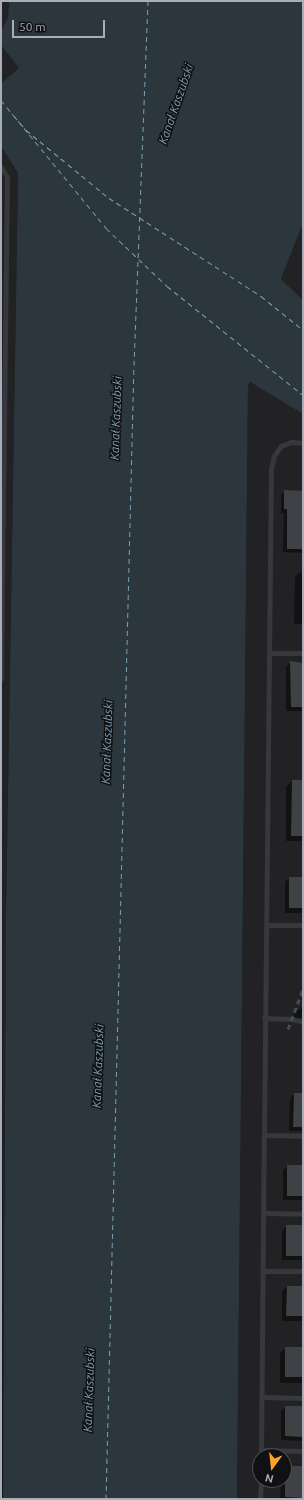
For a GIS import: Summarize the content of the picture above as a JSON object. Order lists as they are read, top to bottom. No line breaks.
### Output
{"water":["Kanał Kaszubski"],"scale_bar":"50 m","north":"bottom"}
